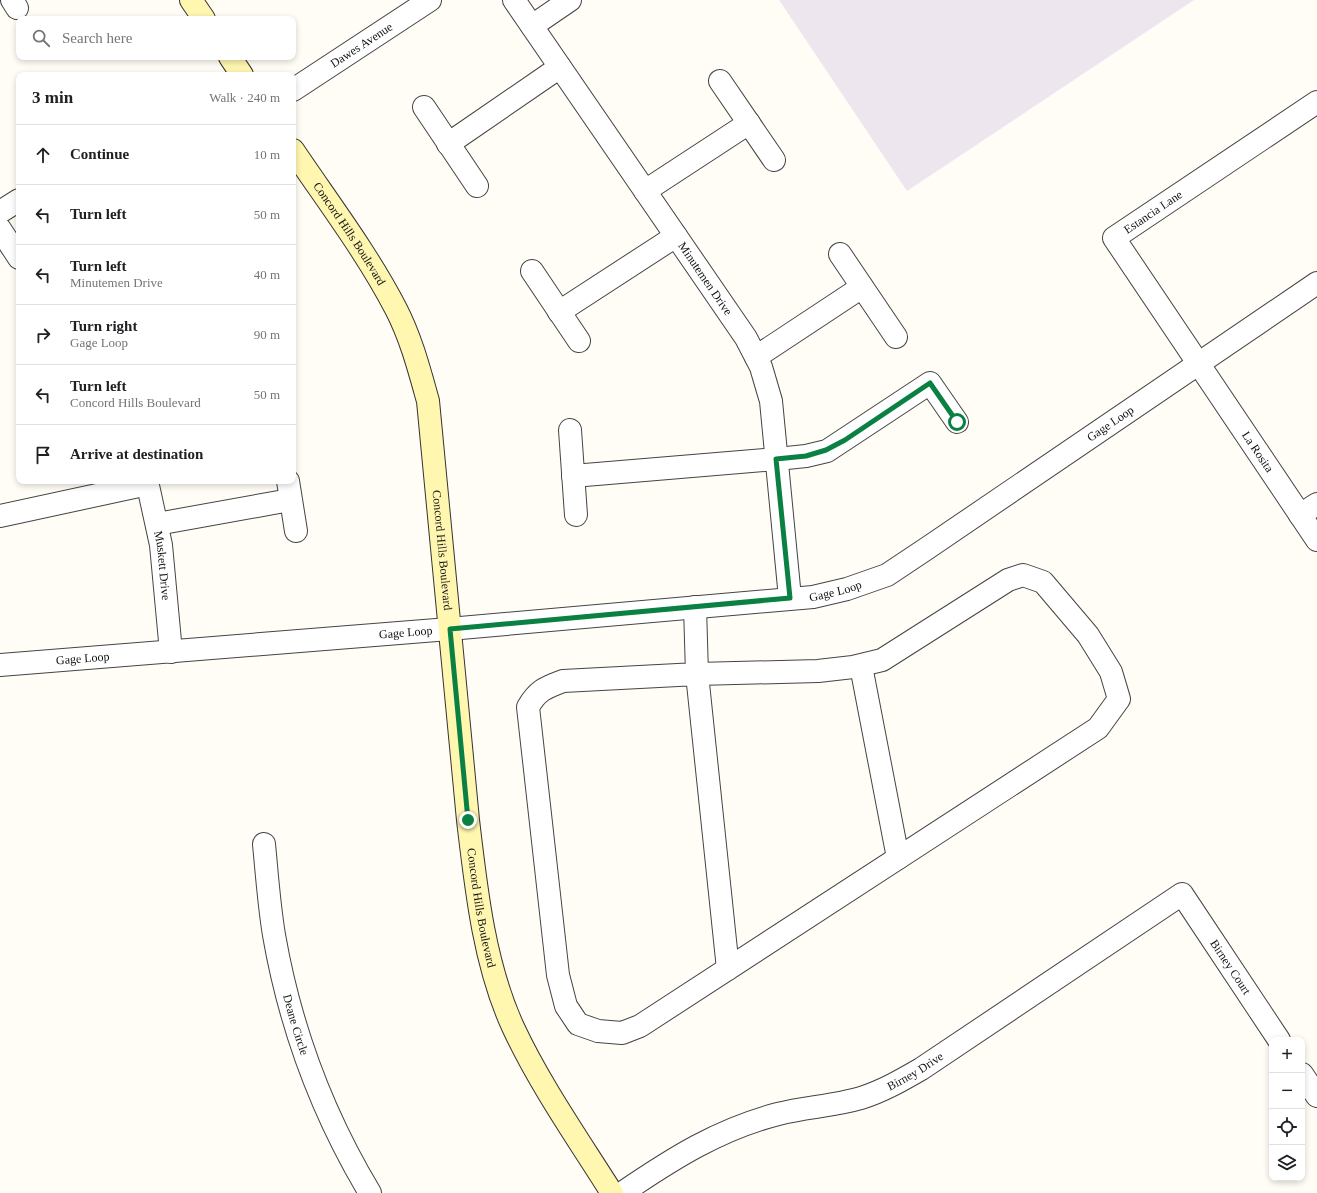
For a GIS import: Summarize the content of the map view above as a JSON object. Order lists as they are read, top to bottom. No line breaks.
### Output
{"streets":{"street":["Dawes Avenue","Estancia Lane","Concord Hills Boulevard","Minutemen Drive","Gage Loop","La Rosita","Muskett Drive","Birney Court","Deane Circle","Birney Drive"]},"crossings":[["Estancia Lane","Gage Loop"],["Estancia Lane","La Rosita"],["Concord Hills Boulevard","Gage Loop"],["Minutemen Drive","Gage Loop"],["Gage Loop","La Rosita"],["Gage Loop","Muskett Drive"],["Birney Court","Birney Drive"]],"page":{"search":"Search here","heading":["3 min","Walk · 240 m"],"list":[["Continue","10 m"],["Turn left","50 m"],["Turn left","Minutemen Drive","40 m"],["Turn right","Gage Loop","90 m"],["Turn left","Concord Hills Boulevard","50 m"],"Arrive at destination"],"map_buttons":["+","−"]}}
